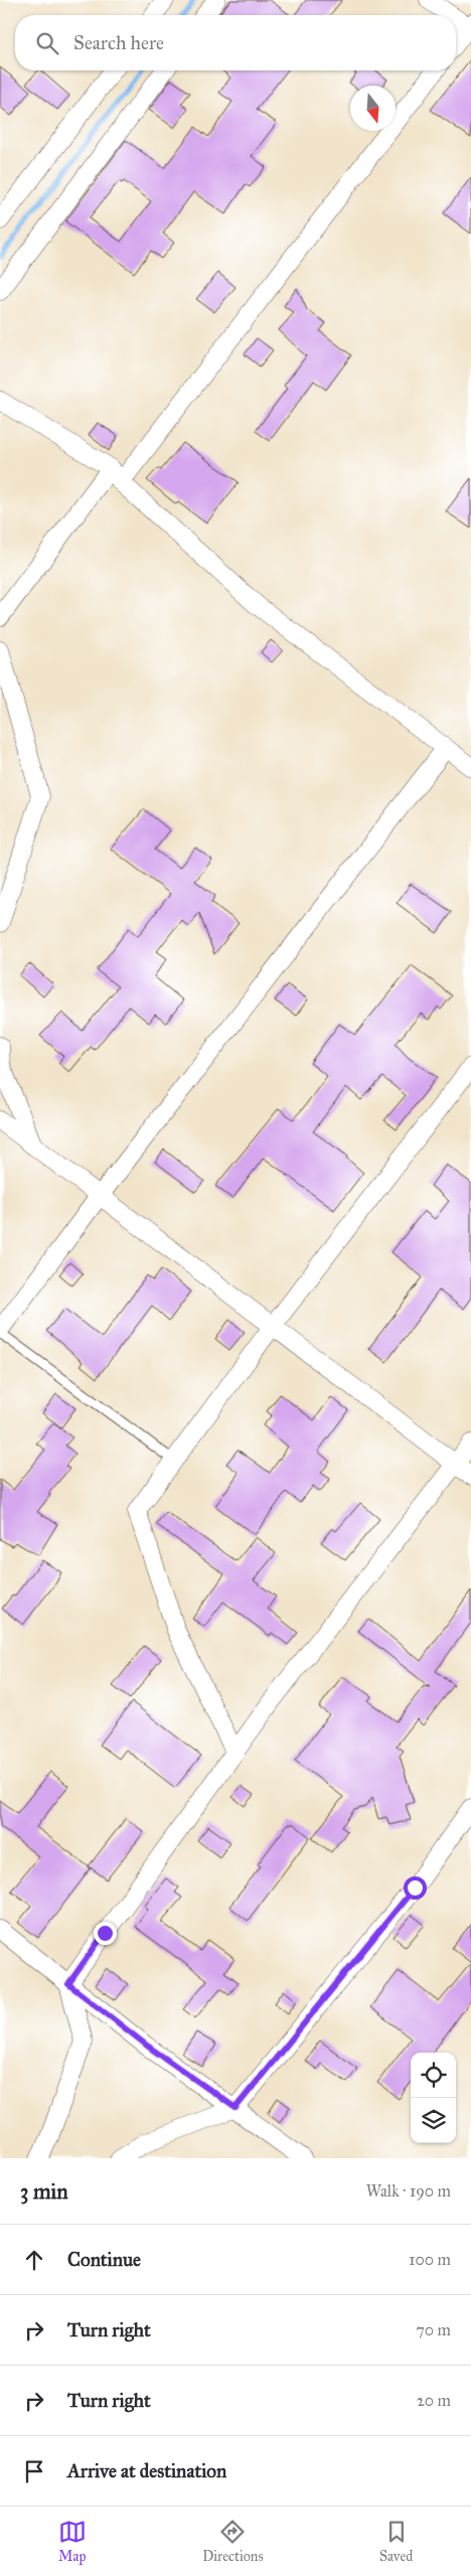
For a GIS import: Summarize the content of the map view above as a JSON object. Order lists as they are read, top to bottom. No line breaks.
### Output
{"north":"bottom","page":{"search":"Search here","heading":["3 min","Walk · 190 m"],"list":[["Continue","100 m"],["Turn right","70 m"],["Turn right","20 m"],"Arrive at destination"],"nav":["Map","Directions","Saved"]}}
